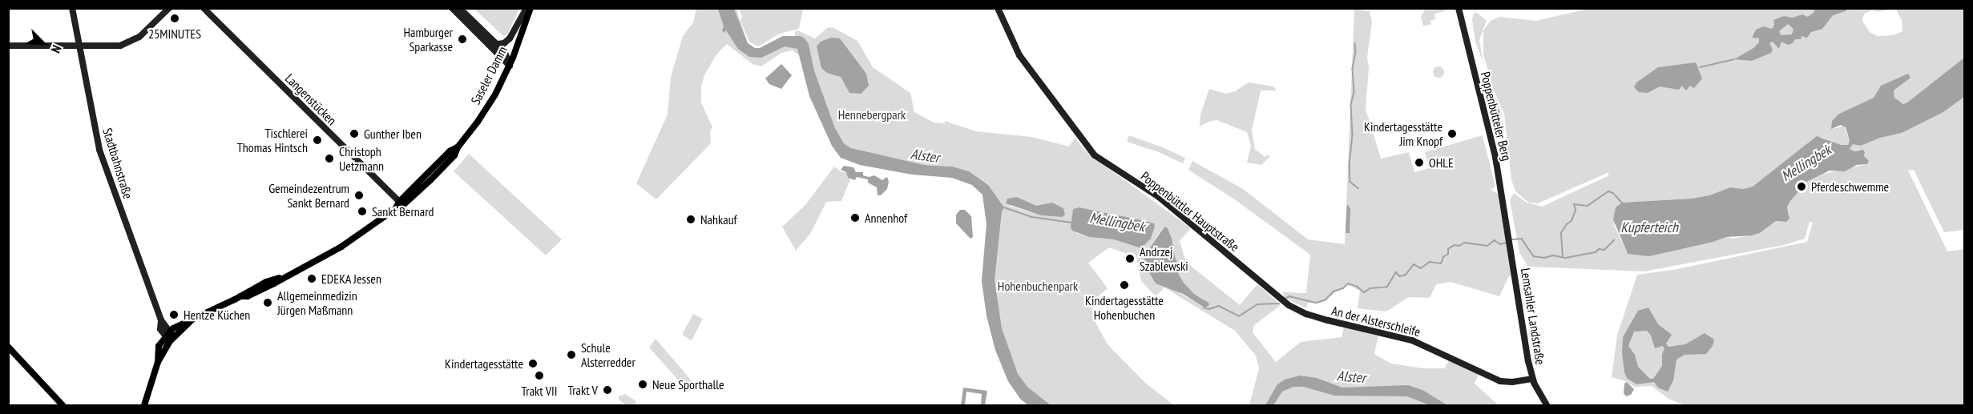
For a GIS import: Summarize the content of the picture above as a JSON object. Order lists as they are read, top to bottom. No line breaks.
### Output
{"streets":{"main road":["Saseler Damm","Stadtbahnstraße"],"street":["Langenstücken","Poppenbütteler Berg","Poppenbüttler Hauptstraße","Lemsahler Landstraße","An der Alsterschleife"]},"crossings":[["Saseler Damm","Langenstücken"],["Saseler Damm","Stadtbahnstraße"],["Poppenbütteler Berg","Lemsahler Landstraße"],["Poppenbüttler Hauptstraße","An der Alsterschleife"],["Lemsahler Landstraße","An der Alsterschleife"]],"water":["Alster","Mellingbek","Kupferteich"],"parks":["Hennebergpark","Hohenbuchenpark"],"places":["25MINUTES","Hamburger Sparkasse","Gunther Iben","Kindertagesstätte Jim Knopf","Tischlerei Thomas Hintsch","Christoph Uetzmann","OHLE","Pferdeschwemme","Gemeindezentrum Sankt Bernard","Sankt Bernard","Annenhof","Nahkauf","Andrzej Szablewski","EDEKA Jessen","Kindertagesstätte Hohenbuchen","Allgemeinmedizin Jürgen Maßmann","Hentze Küchen","Schule Alsterredder","Kindertagesstätte","Trakt VII","Neue Sporthalle","Trakt V"],"north":"bottom right"}
